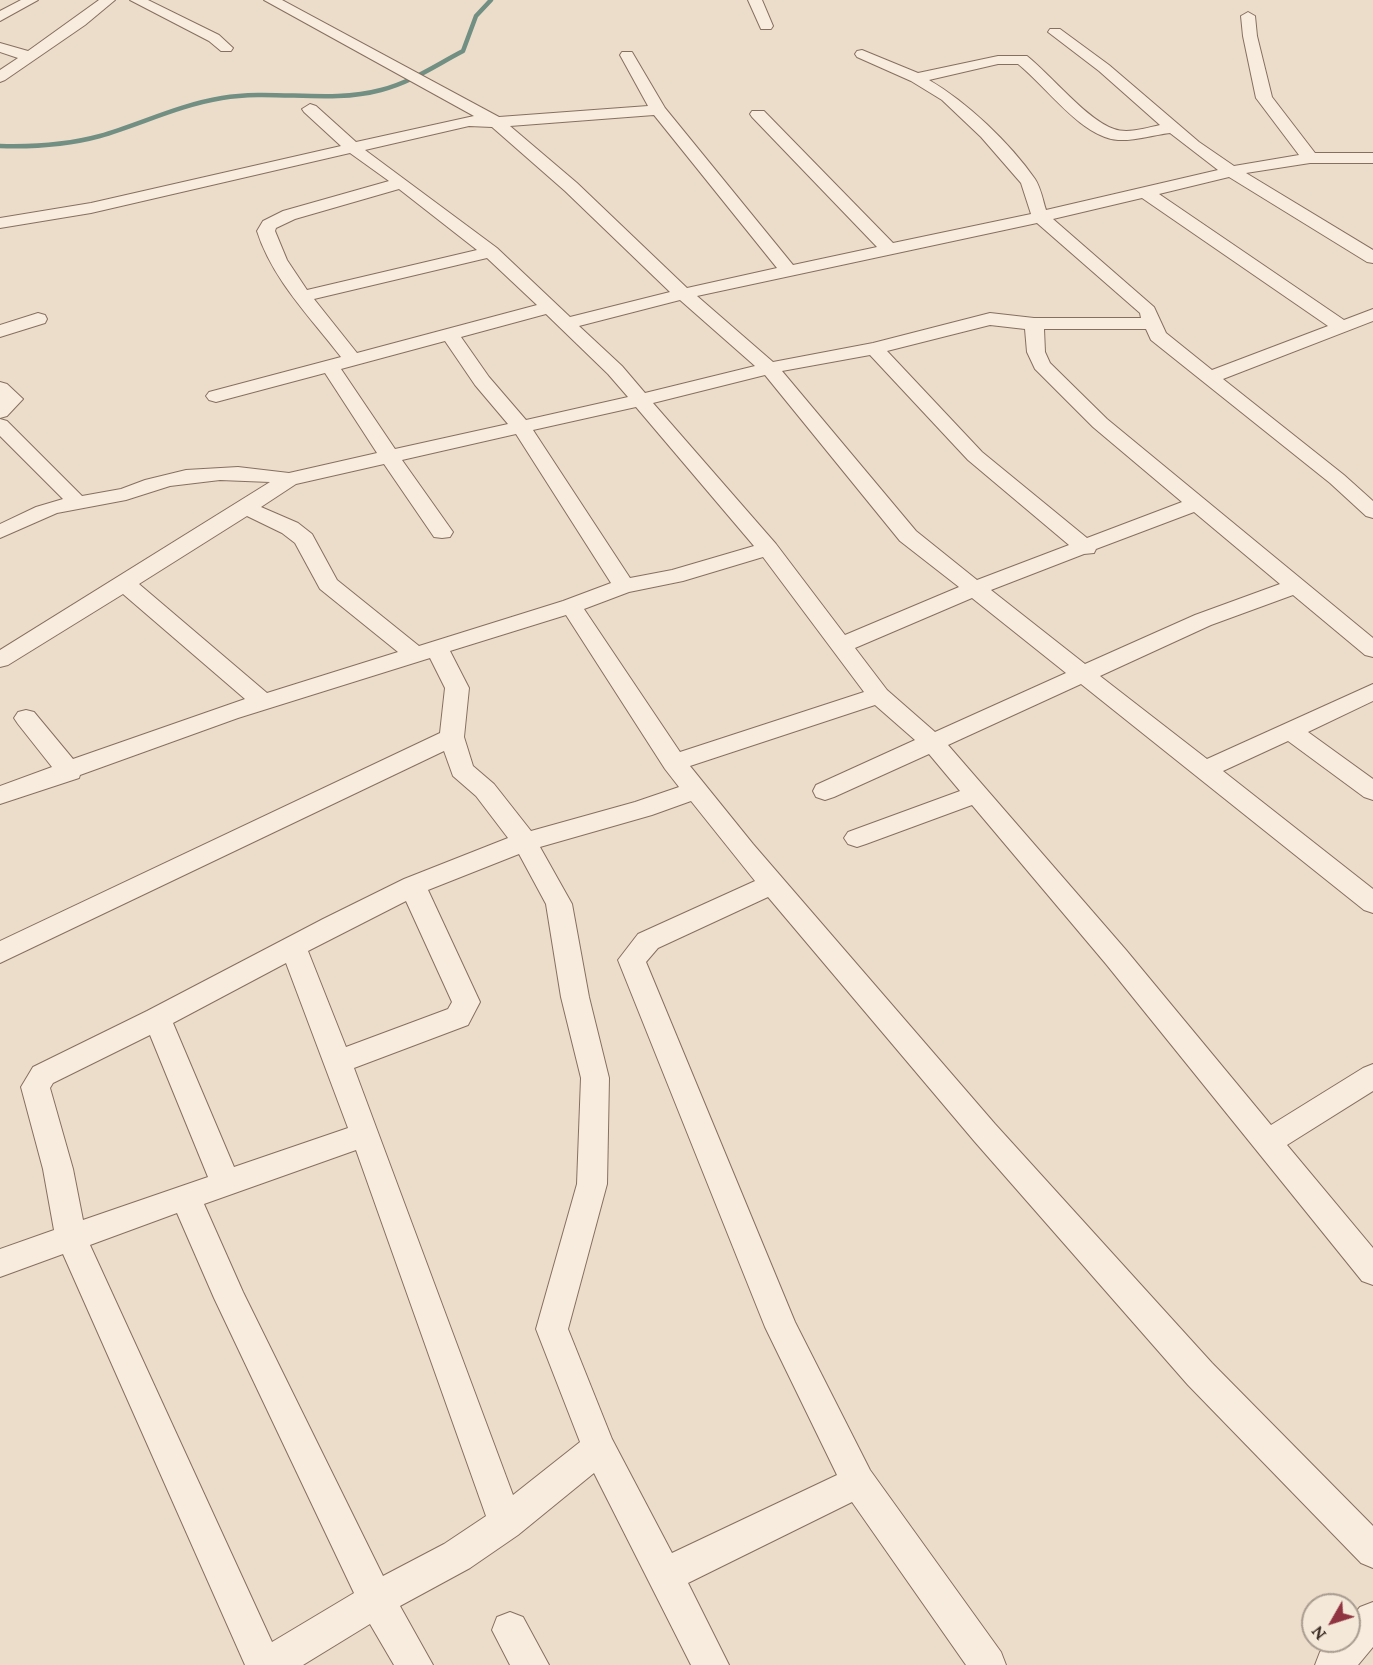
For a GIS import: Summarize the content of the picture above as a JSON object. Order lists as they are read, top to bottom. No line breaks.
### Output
{"north":"bottom left"}
